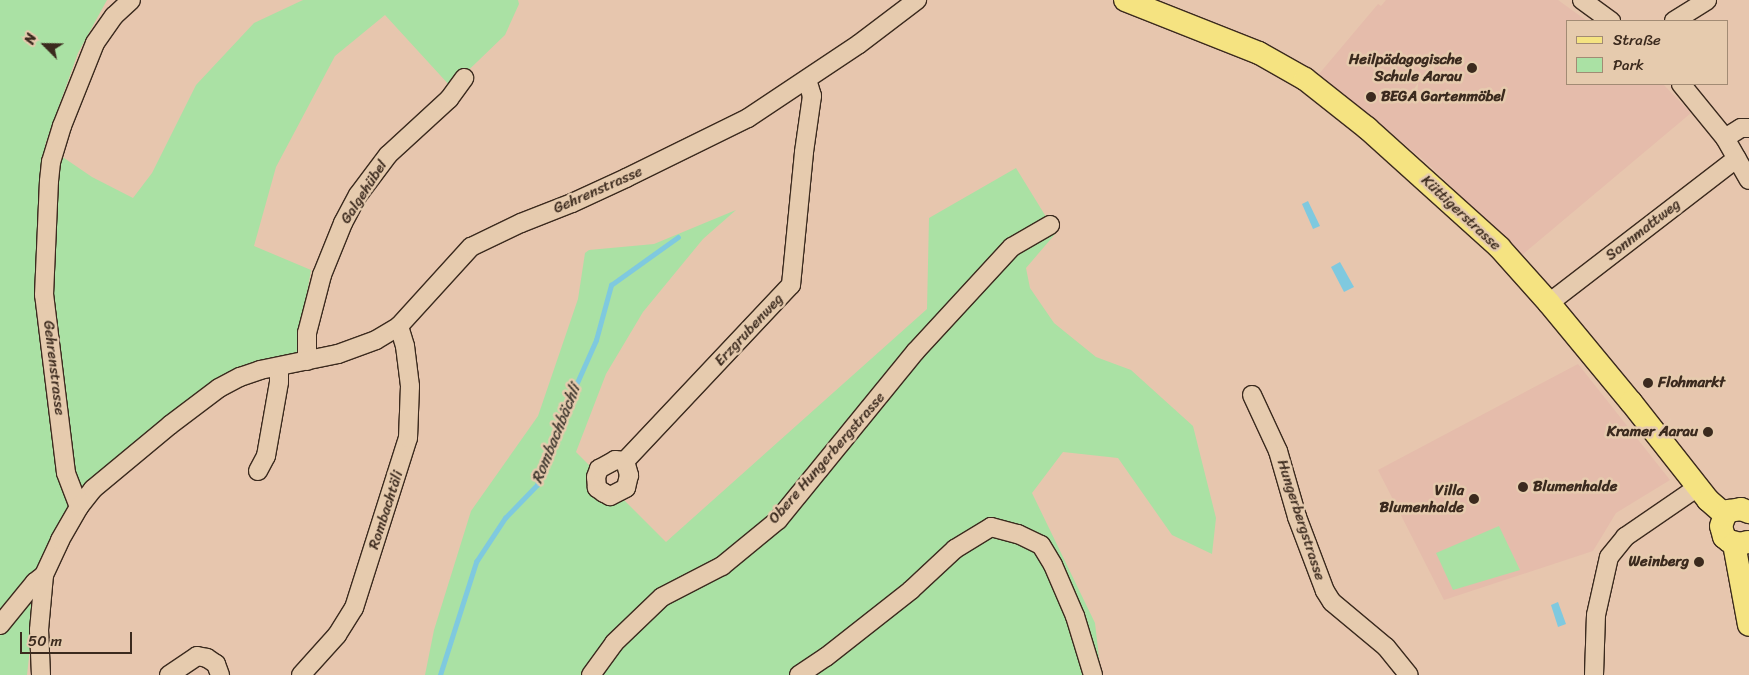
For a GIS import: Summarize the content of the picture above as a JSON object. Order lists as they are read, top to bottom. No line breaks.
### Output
{"streets":{"main road":["Küttigerstrasse"],"street":["Gehrenstrasse","Galgehübel","Sonnmattweg","Erzgrubenweg","Obere Hungerbergstrasse","Rombachtäli","Hungerbergstrasse"]},"crossings":[["Gehrenstrasse","Galgehübel"],["Gehrenstrasse","Erzgrubenweg"],["Gehrenstrasse","Rombachtäli"],["Küttigerstrasse","Sonnmattweg"]],"water":["Rombachbächli"],"places":["Heilpädagogische Schule Aarau","BEGA Gartenmöbel","Flohmarkt","Kramer Aarau","Blumenhalde","Villa Blumenhalde","Weinberg"],"legend":["Straße","Park"],"scale_bar":"50 m","north":"top left"}
